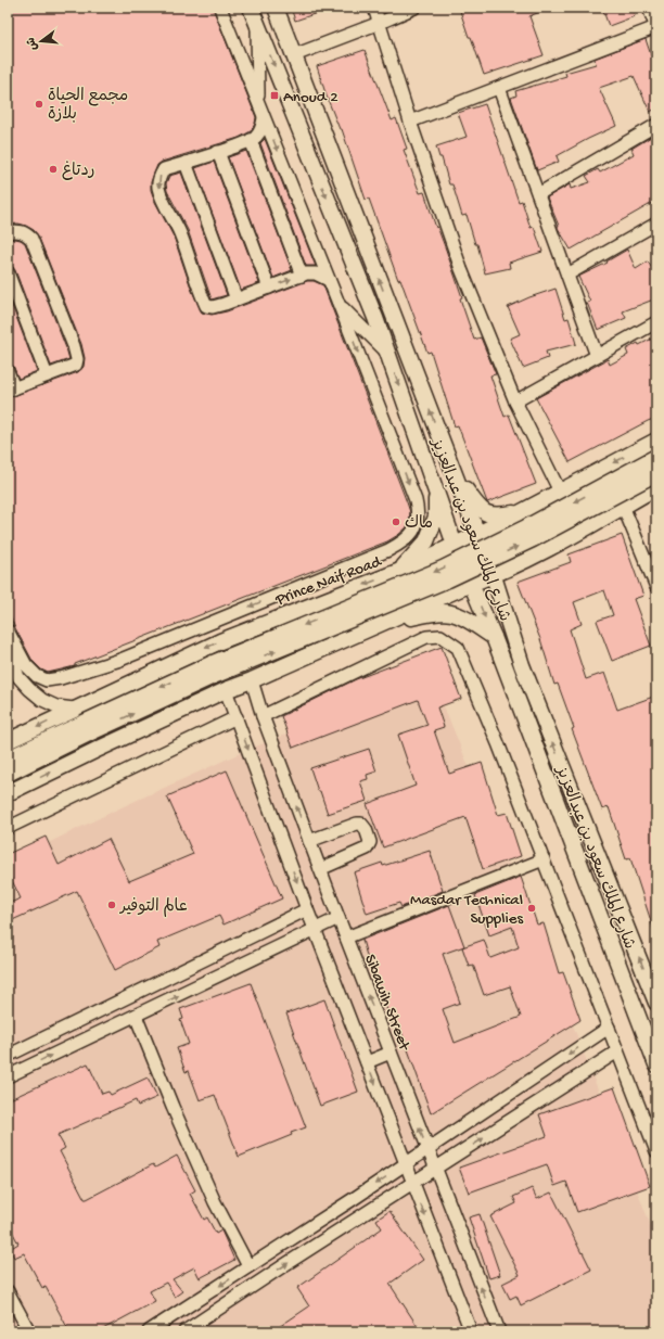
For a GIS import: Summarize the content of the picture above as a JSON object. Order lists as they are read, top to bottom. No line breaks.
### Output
{"streets":{"main road":["شارع الملك سعود بن عبدالعزيز","Prince Naif Road"],"street":["Sibawih Street"]},"crossings":[["شارع الملك سعود بن عبدالعزيز","Prince Naif Road"]],"places":{"transit":["Anoud 2"],"other":["مجمع الحياة بلازة","ردتاغ","ماك","عالم التوفير","Masdar Technical Supplies"]},"north":"left"}
